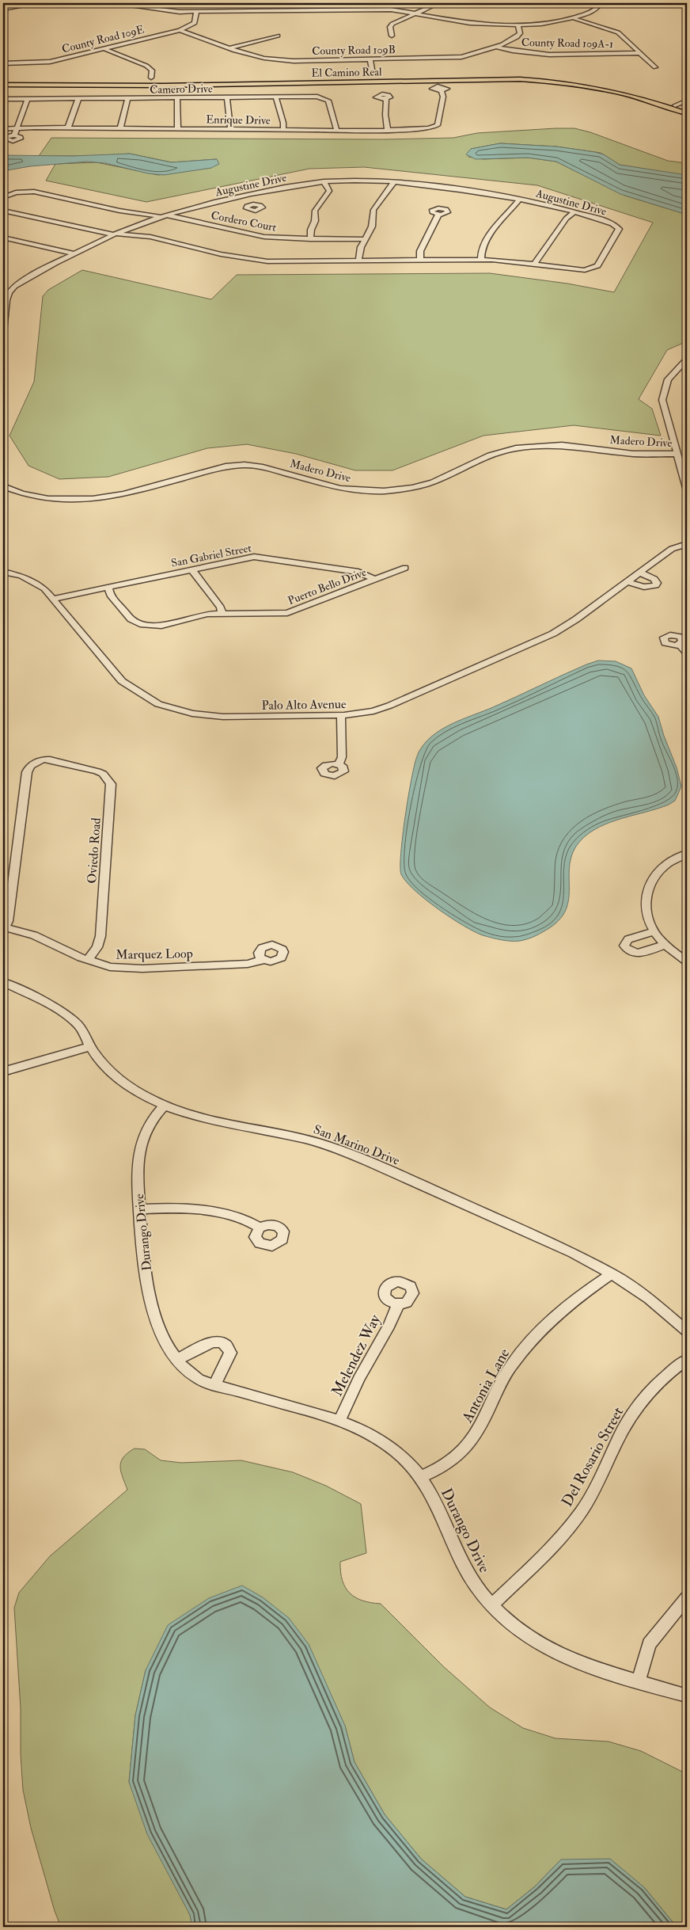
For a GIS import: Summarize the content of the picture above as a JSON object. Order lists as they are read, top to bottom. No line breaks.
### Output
{"streets":{"main road":["El Camino Real"],"street":["County Road 109E","County Road 109A-1","County Road 109B","Camero Drive","Enrique Drive","Augustine Drive","Cordero Court","Madero Drive","San Gabriel Street","Puerto Bello Drive","Palo Alto Avenue","Oviedo Road","Marquez Loop","San Marino Drive","Durango Drive","Melendez Way","Antonia Lane","Del Rosario Street"]},"crossings":[["County Road 109E","County Road 109B"],["County Road 109A-1","County Road 109B"],["Camero Drive","Enrique Drive"],["Augustine Drive","Cordero Court"],["San Gabriel Street","Puerto Bello Drive"],["San Gabriel Street","Palo Alto Avenue"],["Oviedo Road","Marquez Loop"],["San Marino Drive","Durango Drive"],["San Marino Drive","Antonia Lane"],["Durango Drive","Melendez Way"],["Durango Drive","Antonia Lane"],["Durango Drive","Del Rosario Street"]]}
